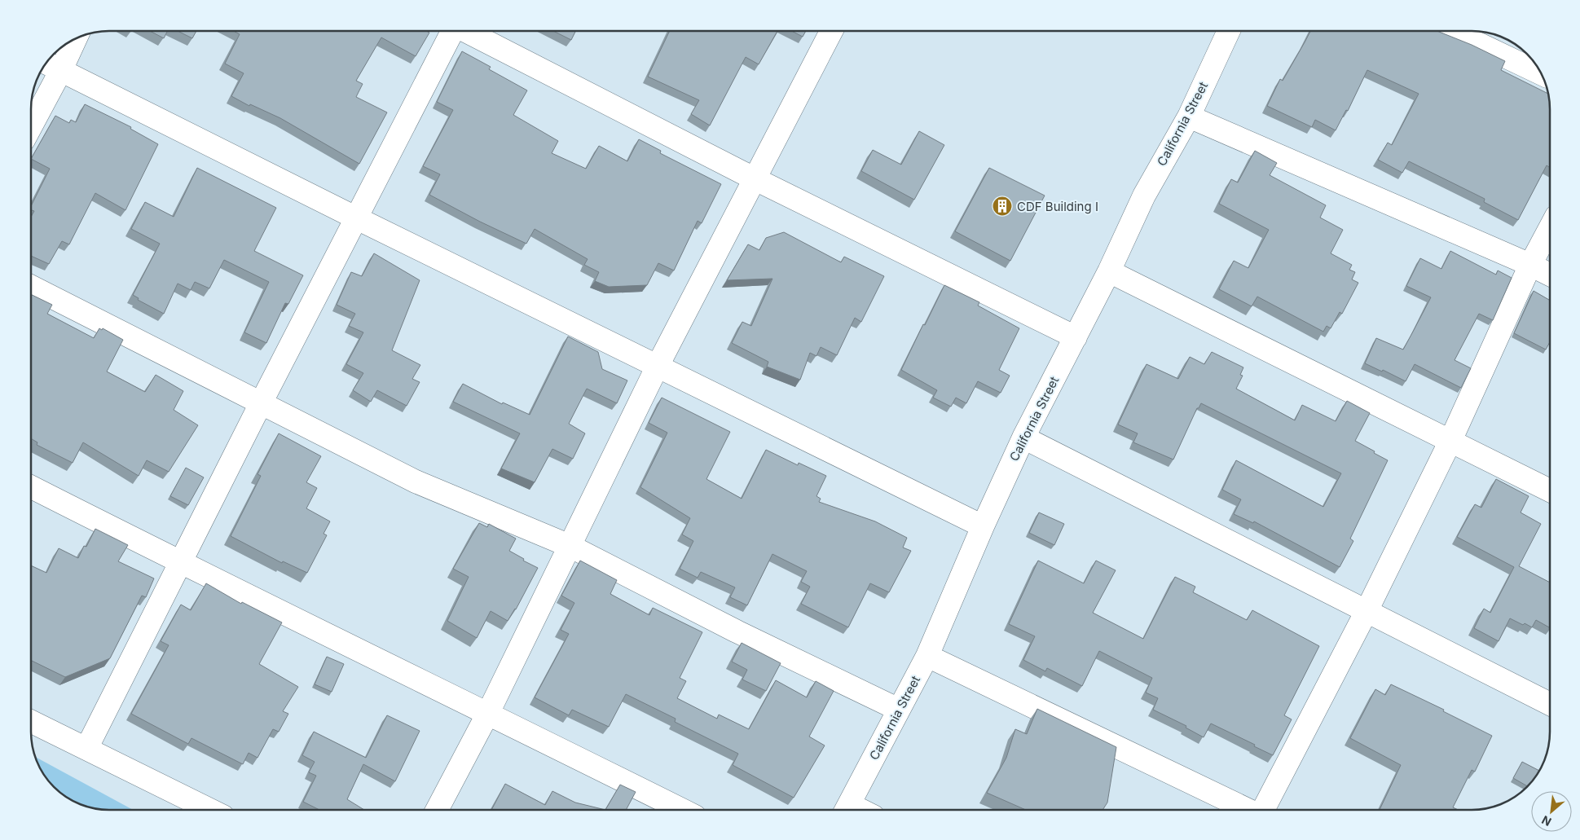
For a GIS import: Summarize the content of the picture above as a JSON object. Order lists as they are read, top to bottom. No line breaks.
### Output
{"streets":{"street":["California Street"]},"places":{"building":["CDF Building I"]},"north":"bottom left"}
